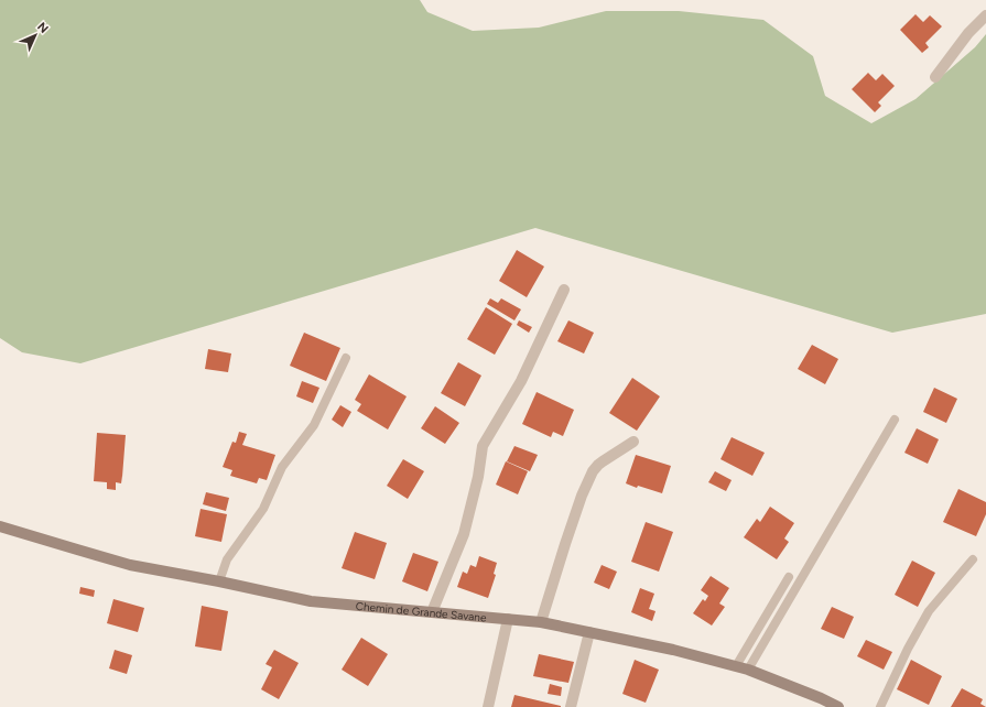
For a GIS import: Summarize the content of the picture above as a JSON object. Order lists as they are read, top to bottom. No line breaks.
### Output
{"streets":{"street":["Chemin de Grande Savane"]},"north":"top right"}
